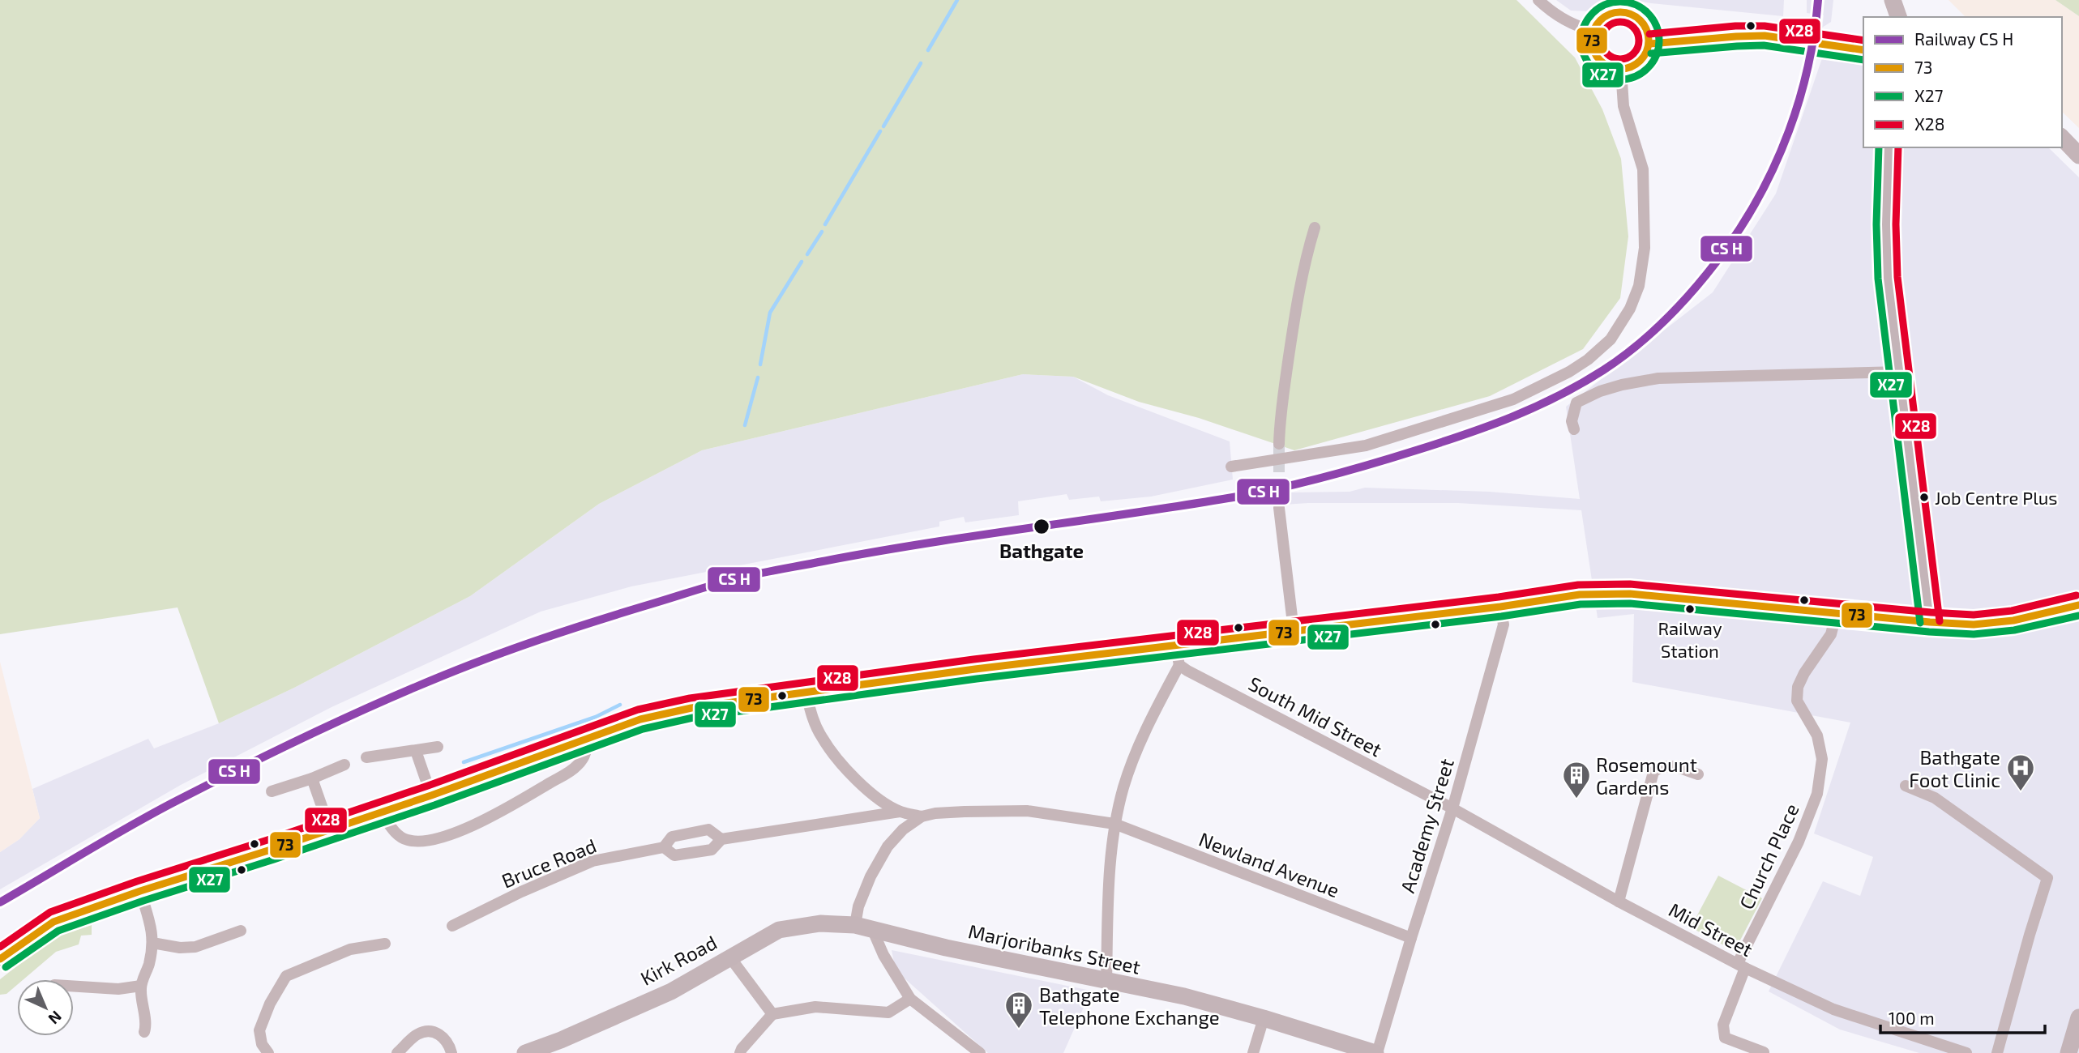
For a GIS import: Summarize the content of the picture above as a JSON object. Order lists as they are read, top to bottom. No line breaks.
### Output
{"streets":{"main road":["Marjoribanks Street","Kirk Road"],"street":["South Mid Street","Academy Street","Church Place","Bruce Road","Newland Avenue","Mid Street"]},"crossings":[["South Mid Street","Academy Street"],["South Mid Street","Mid Street"],["Academy Street","Newland Avenue"],["Academy Street","Mid Street"],["Academy Street","Marjoribanks Street"],["Church Place","Mid Street"],["Marjoribanks Street","Kirk Road"]],"places":{"other":["Job Centre Plus","Bathgate","Railway Station"],"hospital":["Bathgate Foot Clinic"],"building":["Rosemount Gardens","Bathgate Telephone Exchange"]},"lines":["transit line X27","transit line 73","transit line X28"],"legend":["Railway CS H","73","X27","X28"],"scale_bar":"100 m","north":"bottom right"}
